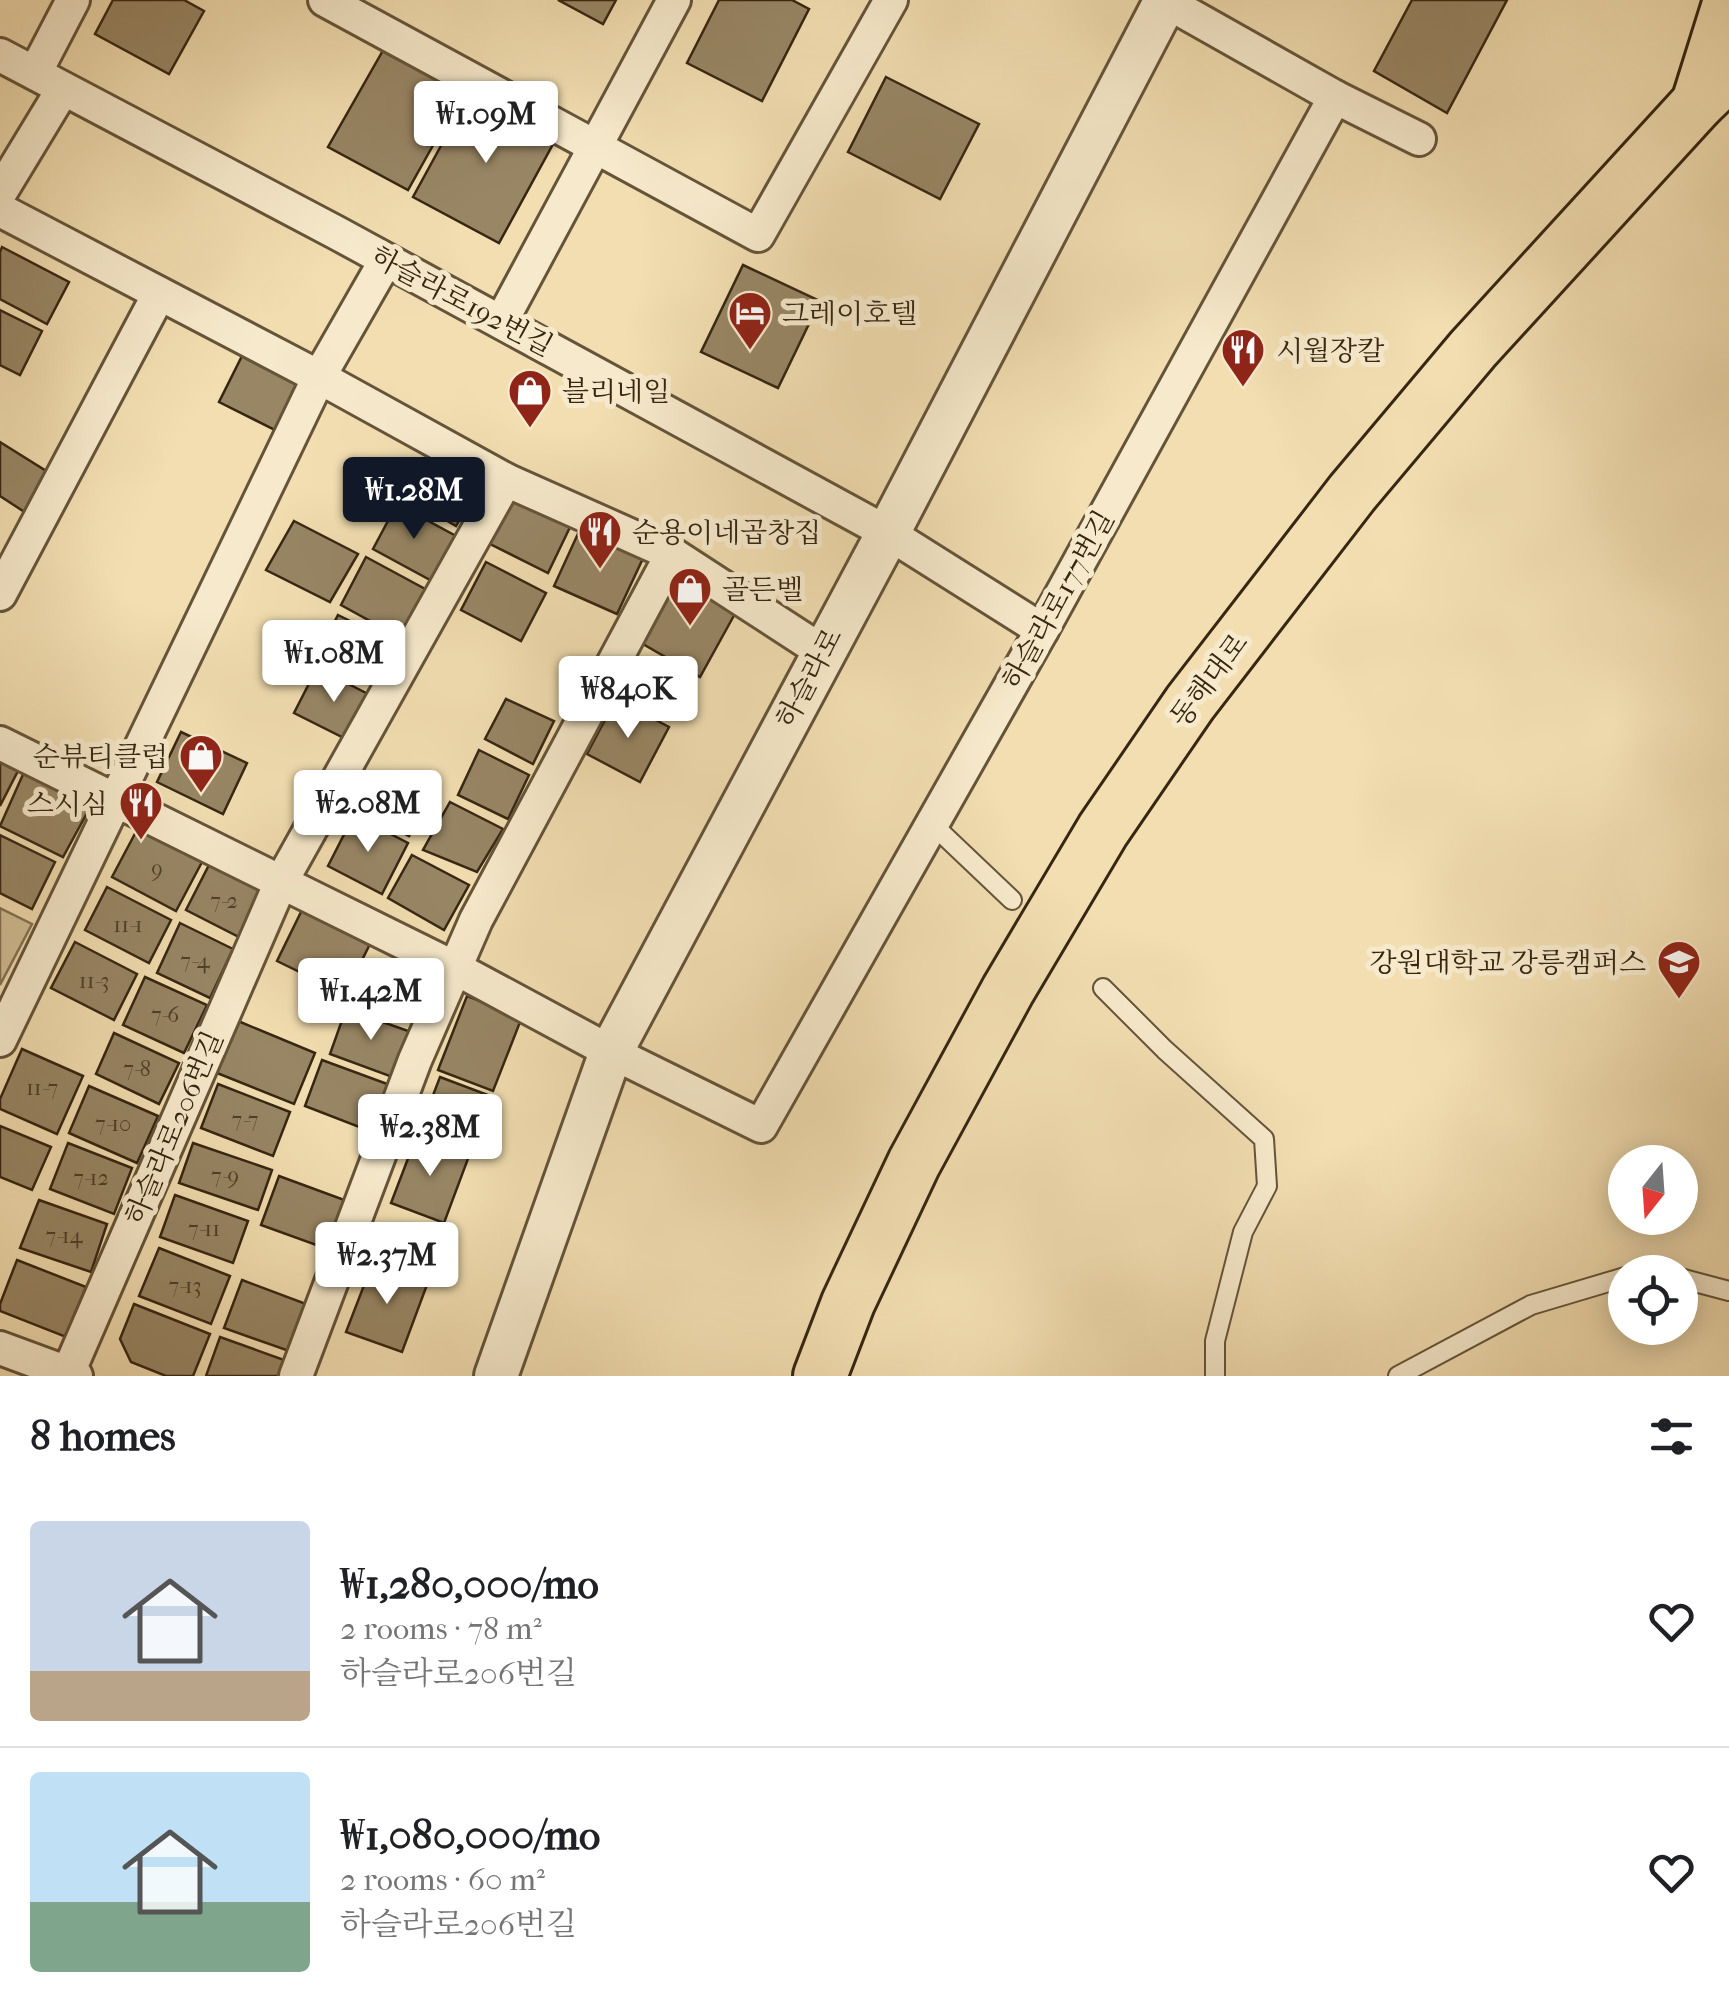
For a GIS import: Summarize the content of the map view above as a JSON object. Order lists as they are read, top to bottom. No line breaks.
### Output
{"streets":{"main road":["동해대로"],"street":["하슬라로192번길","하슬라로177번길","하슬라로","하슬라로206번길"]},"crossings":[["하슬라로192번길","하슬라로177번길"],["하슬라로192번길","하슬라로"],["하슬라로177번길","하슬라로"]],"places":{"hotel":["그레이호텔"],"restaurant":["시월장칼","순용이네곱창집","스시심"],"shop":["블리네일","골든벨","순뷰티클럽"],"school or university":["강원대학교 강릉캠퍼스"]},"house_numbers":["9","7-2","11-1","7-4","11-3","7-6","7-8","11-7","7-7","7-10","7-9","7-12","7-11","7-14","7-13"],"north":"bottom","page":{"price":["₩1.09M","₩1.28M","₩1.08M","₩840K","₩2.08M","₩1.42M","₩2.38M","₩2.37M"],"heading":"8 homes","list":[{"name":"₩1,280,000/mo","note":"2 rooms · 78 m² · 하슬라로206번길"},{"name":"₩1,080,000/mo","note":"2 rooms · 60 m² · 하슬라로206번길"}]}}
